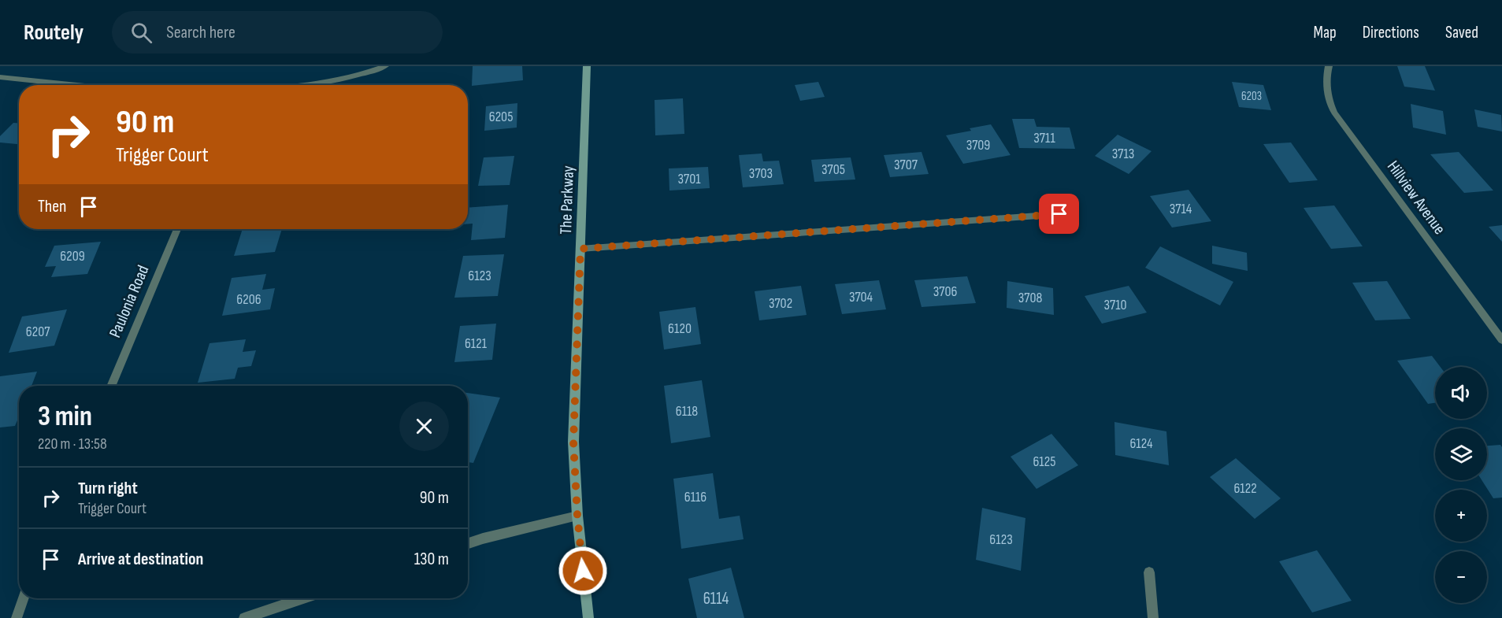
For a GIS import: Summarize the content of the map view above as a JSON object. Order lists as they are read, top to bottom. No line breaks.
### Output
{"streets":{"street":["Hillview Avenue","The Parkway","Paulonia Road"]},"house_numbers":["6203","6205","3711","3709","3713","3707","3705","3703","3701","3714","6209","6123","3706","3704","3708","6206","3702","3710","6120","6207","6121","6118","6124","6125","6122","6116","6123","6114"],"page":{"header":"Routely","search":"Search here","nav":["Map","Directions","Saved"],"turn":["90 m","Trigger Court"],"then":"Then","map_buttons":["+","−"],"heading":["3 min","220 m · 13:58"],"list":[{"name":"Turn right","note":"Trigger Court","value":"90 m"},{"name":"Arrive at destination","value":"130 m"}]}}
